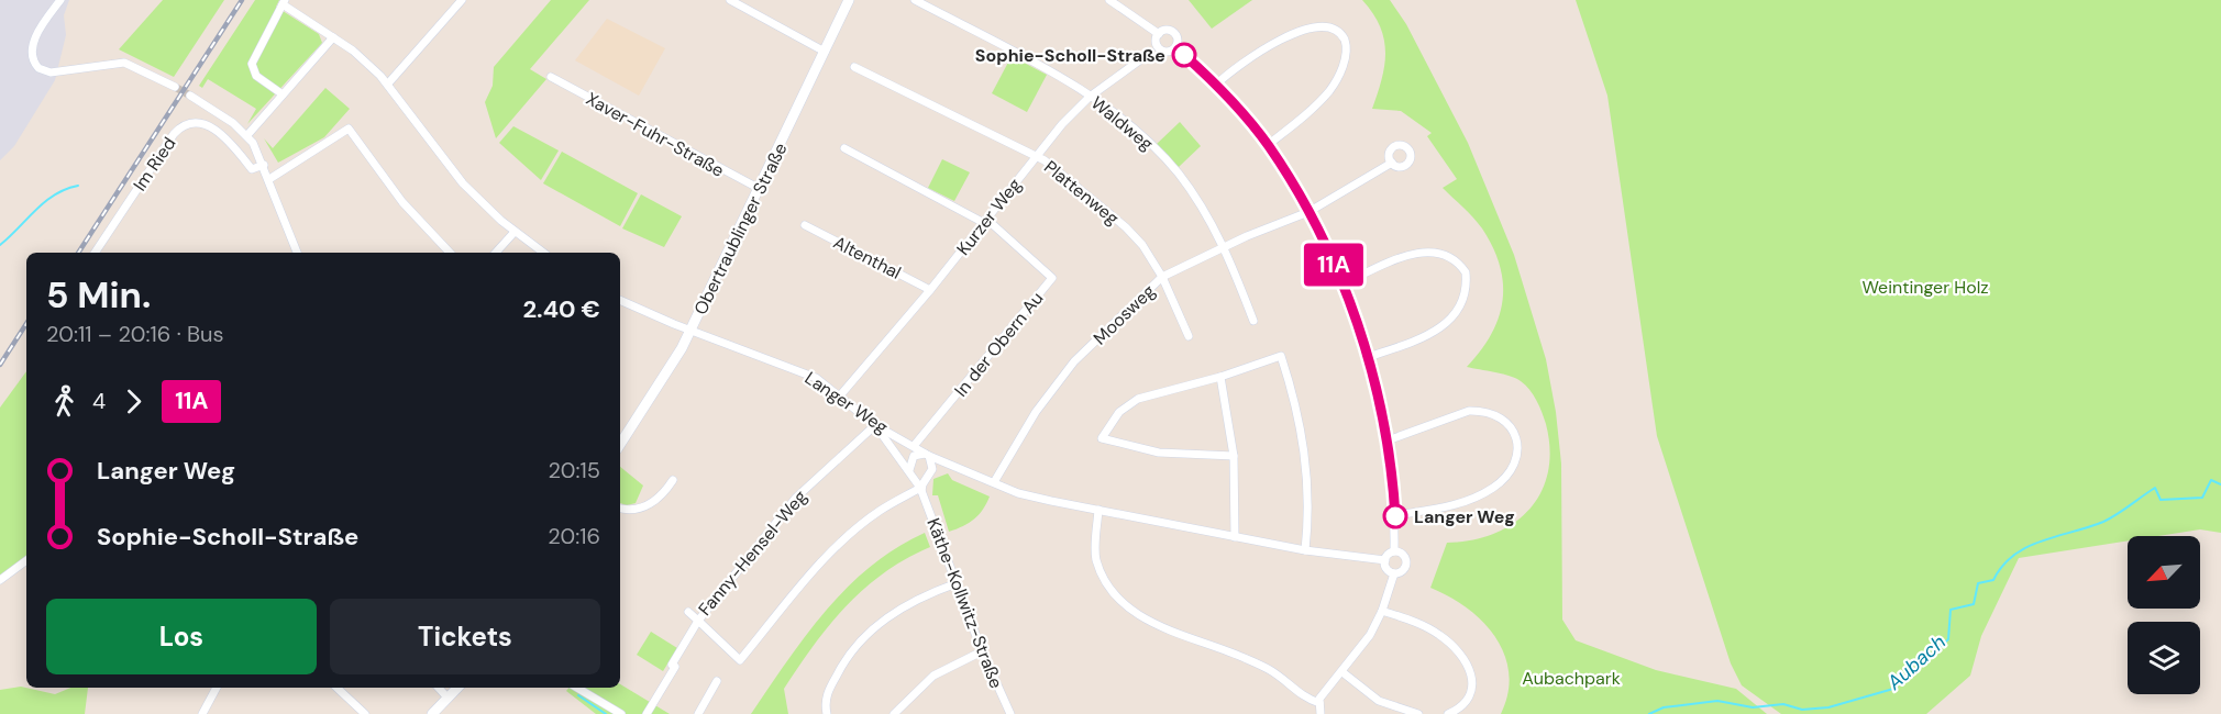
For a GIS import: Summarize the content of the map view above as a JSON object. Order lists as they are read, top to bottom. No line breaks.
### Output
{"streets":{"street":["Waldweg","Xaver-Fuhr-Straße","Im Ried","Plattenweg","Kurzer Weg","Obertraublinger Straße","Altenthal","Moosweg","In der Obern Au","Langer Weg","Fanny-Hensel-Weg","Käthe-Kollwitz-Straße"]},"crossings":[["Waldweg","Kurzer Weg"],["Waldweg","Moosweg"],["Xaver-Fuhr-Straße","Obertraublinger Straße"],["Plattenweg","Kurzer Weg"],["Plattenweg","Moosweg"],["Kurzer Weg","Altenthal"],["Kurzer Weg","In der Obern Au"],["Kurzer Weg","Langer Weg"],["Obertraublinger Straße","Langer Weg"],["Moosweg","Langer Weg"],["In der Obern Au","Langer Weg"],["Langer Weg","Fanny-Hensel-Weg"],["Langer Weg","Käthe-Kollwitz-Straße"],["Fanny-Hensel-Weg","Käthe-Kollwitz-Straße"]],"water":["Aubach"],"parks":["Weintinger Holz","Aubachpark"],"places":["Sophie-Scholl-Straße","Langer Weg"],"lines":["bus line 11A"],"north":"bottom left","page":{"on_map":"11A","heading":["5 Min.","20:11 – 20:16 · Bus","2.40 €"],"legs":["4","11A"],"list":[{"name":"Langer Weg","value":"20:15"},{"name":"Sophie-Scholl-Straße","value":"20:16"}],"buttons":["Los","Tickets"]}}
